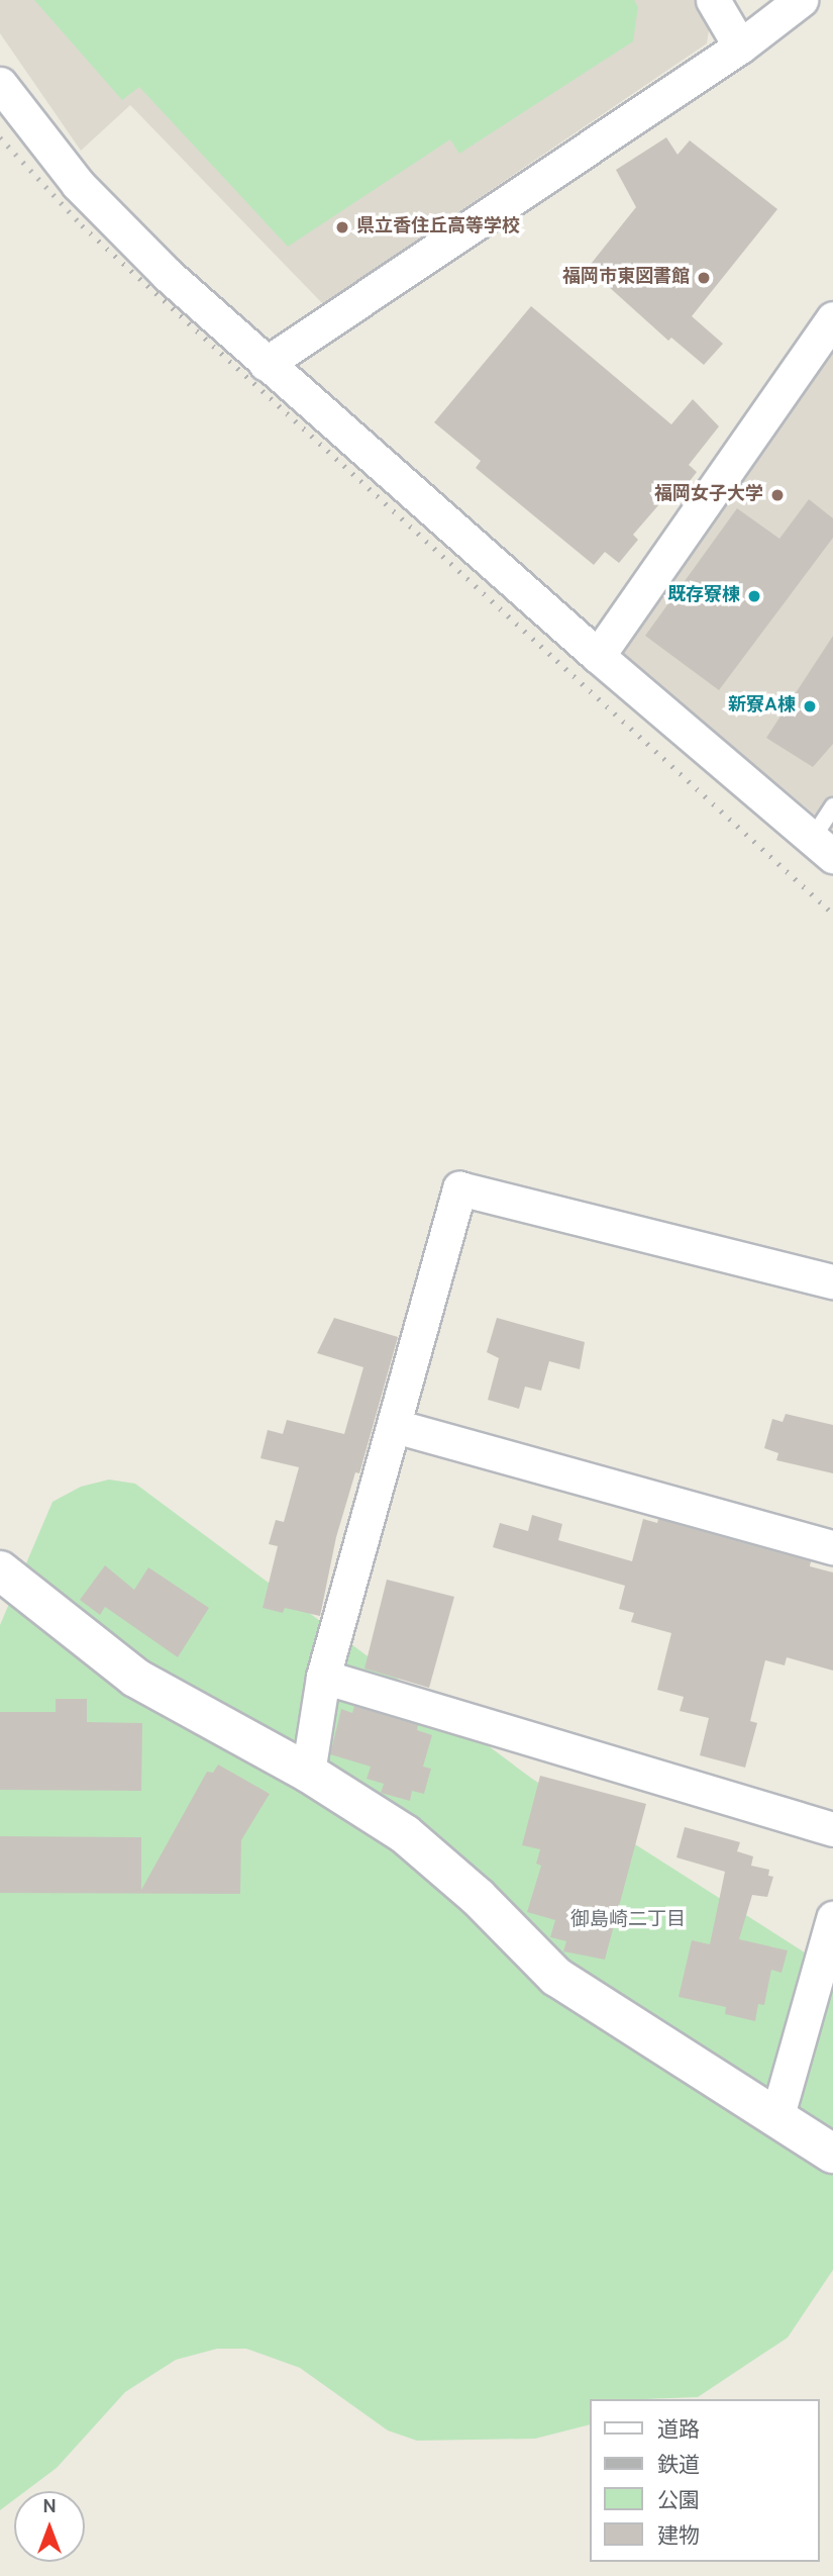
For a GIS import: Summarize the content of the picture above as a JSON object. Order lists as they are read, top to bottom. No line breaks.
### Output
{"districts":["御島崎二丁目"],"places":["県立香住丘高等学校","福岡市東図書館","福岡女子大学","既存寮棟","新寮A棟"],"legend":["道路","鉄道","公園","建物"],"north":"top"}
